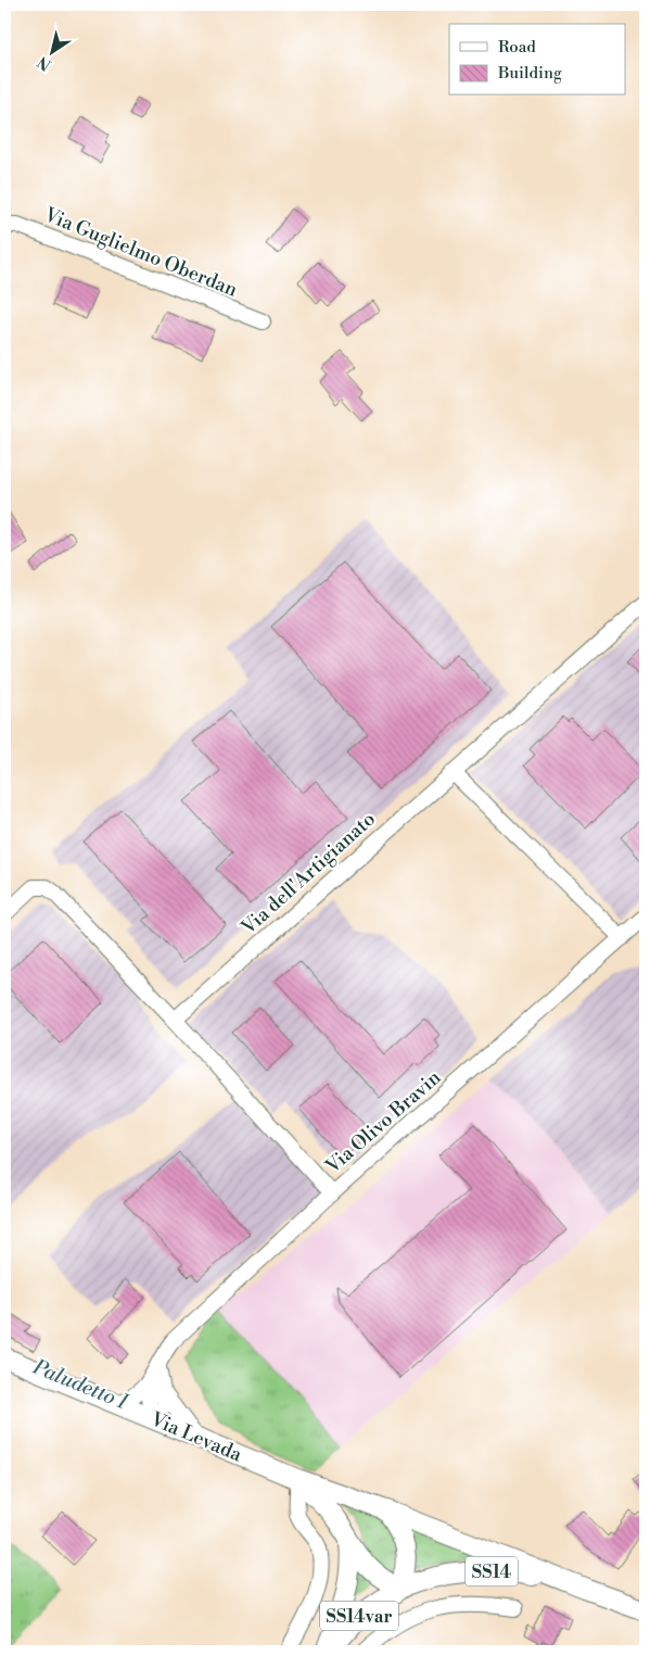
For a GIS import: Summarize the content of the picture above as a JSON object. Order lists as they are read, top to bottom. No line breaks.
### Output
{"streets":{"highway":["SS14var"],"main road":["Via Levada","SS14"],"street":["Via Guglielmo Oberdan","Via dell'Artigianato","Via Olivo Bravin"]},"crossings":[["Via Levada","SS14"],["Via Levada","SS14var"],["SS14","SS14var"]],"water":["Paludetto I"],"legend":["Road","Building"],"north":"bottom left"}
